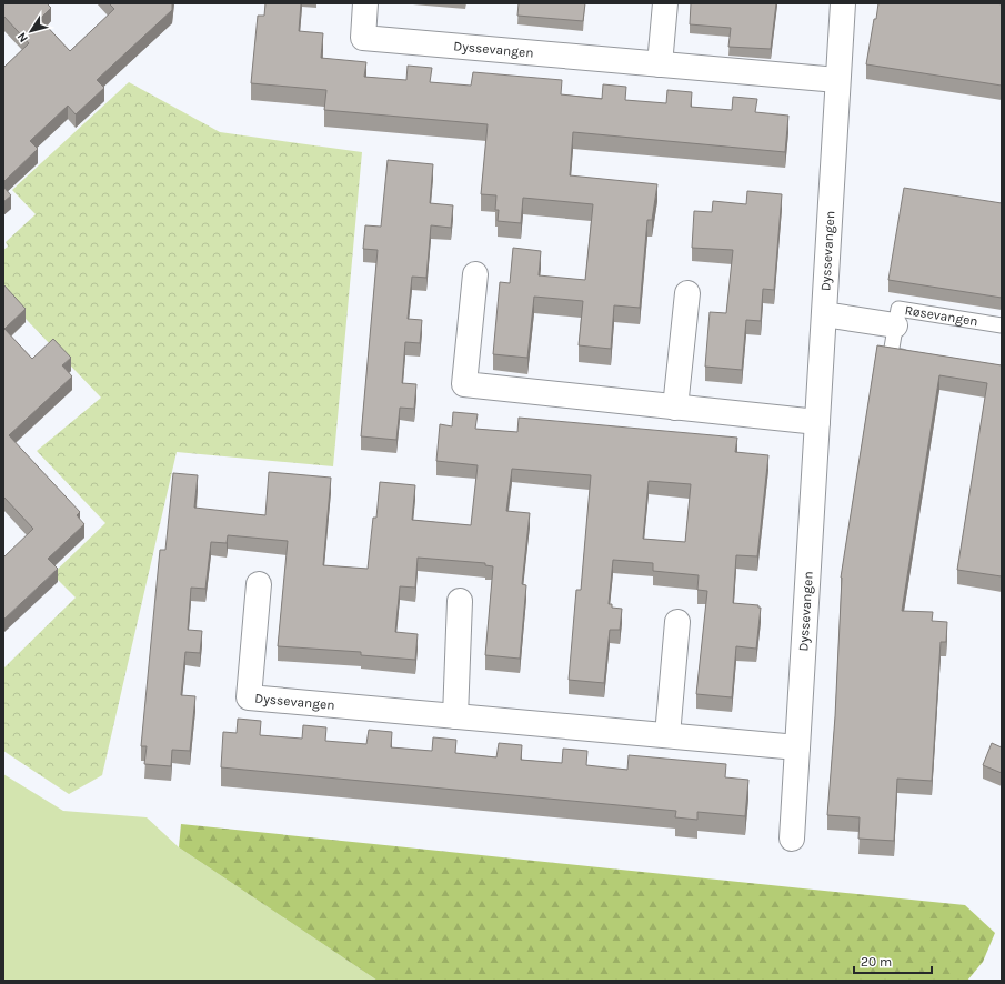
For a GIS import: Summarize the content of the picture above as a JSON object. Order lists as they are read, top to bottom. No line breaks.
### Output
{"streets":{"street":["Dyssevangen","Røsevangen"]},"crossings":[["Dyssevangen","Røsevangen"]],"scale_bar":"20 m","north":"bottom left"}
